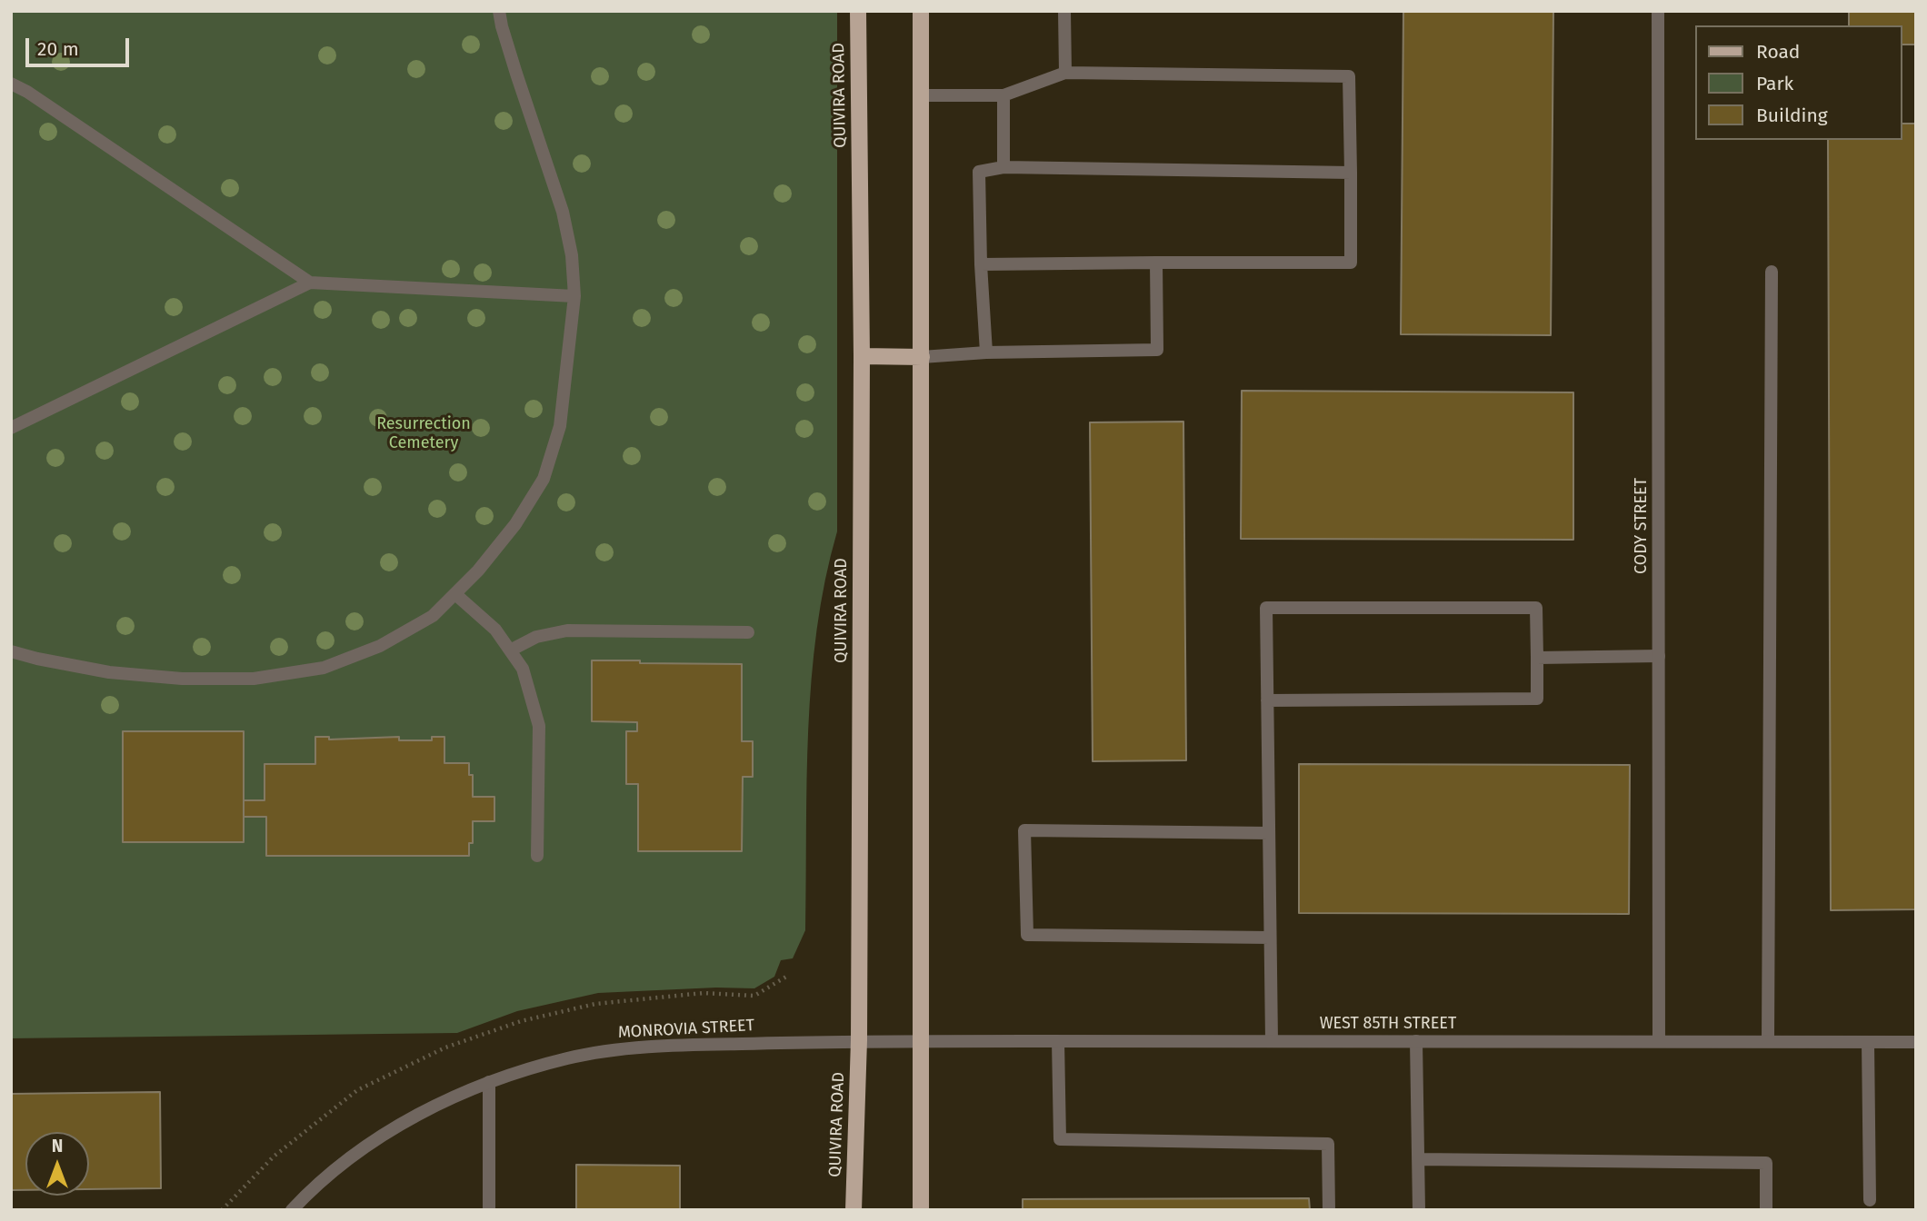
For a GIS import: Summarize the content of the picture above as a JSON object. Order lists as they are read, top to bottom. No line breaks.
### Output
{"streets":{"main road":["QUIVIRA ROAD"],"street":["CODY STREET","WEST 85TH STREET","MONROVIA STREET"]},"crossings":[["QUIVIRA ROAD","WEST 85TH STREET"],["QUIVIRA ROAD","MONROVIA STREET"],["CODY STREET","WEST 85TH STREET"],["WEST 85TH STREET","MONROVIA STREET"]],"parks":["Resurrection Cemetery"],"legend":["Road","Park","Building"],"scale_bar":"20 m","north":"top"}
